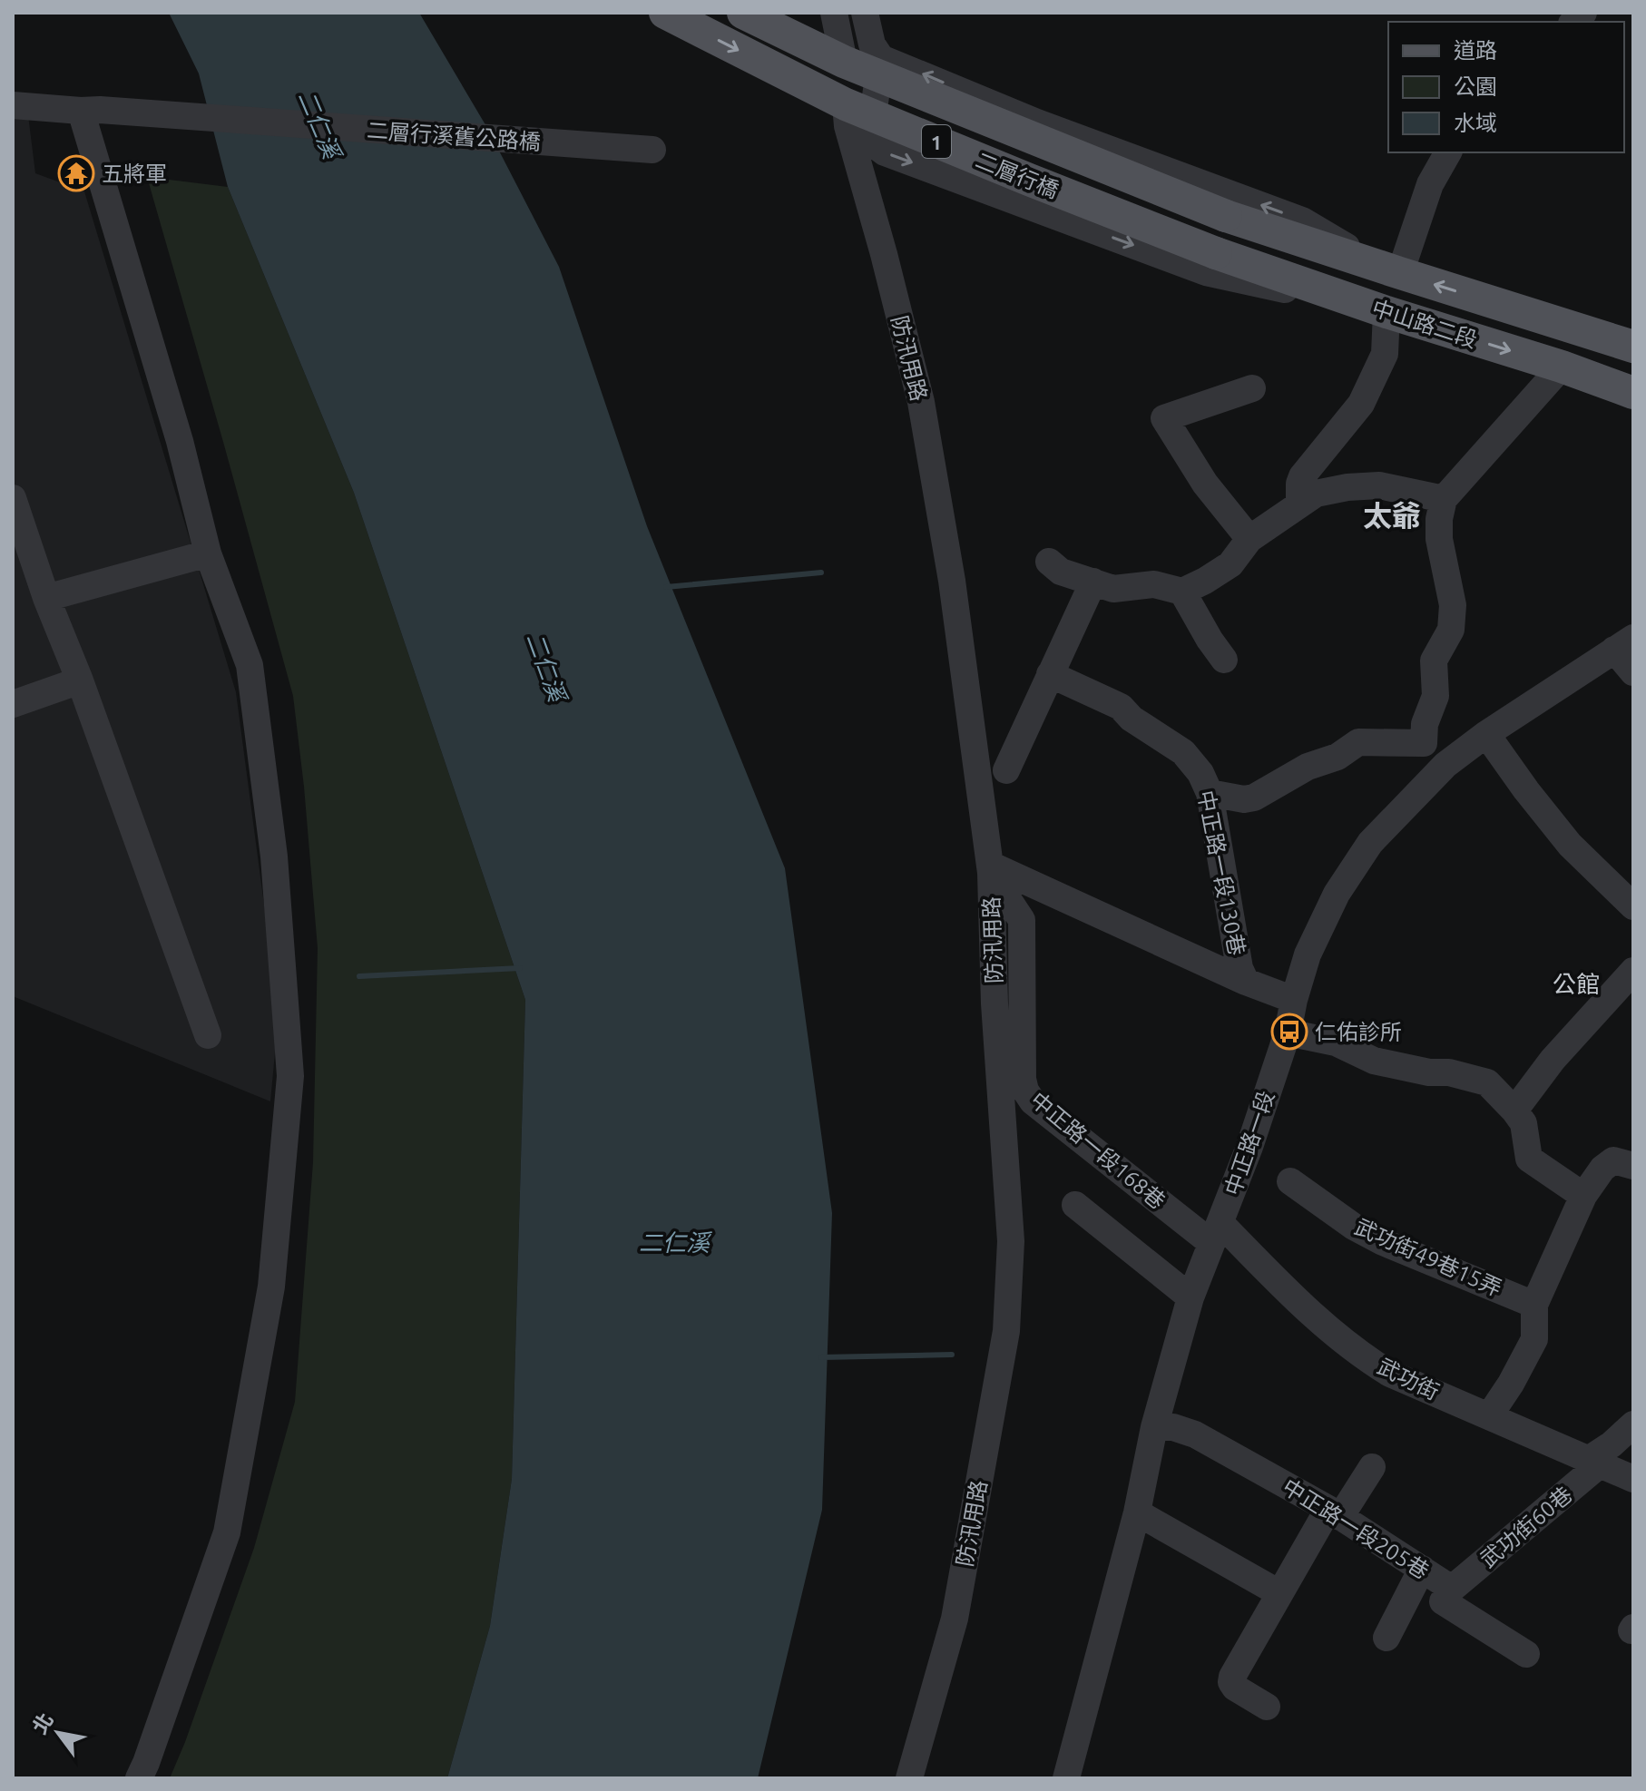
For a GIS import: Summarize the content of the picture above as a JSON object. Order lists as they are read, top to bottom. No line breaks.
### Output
{"streets":{"main road":["1","二層行橋","中山路二段"],"street":["二層行溪舊公路橋","防汛用路","中正路一段130巷","中正路一段","中正路一段168巷","武功街49巷15弄","武功街","武功街60巷","中正路一段205巷"]},"crossings":[["二層行橋","中山路二段"],["二層行橋","防汛用路"],["防汛用路","中正路一段130巷"],["防汛用路","中正路一段168巷"],["中正路一段130巷","中正路一段"],["中正路一段130巷","中正路一段168巷"],["中正路一段","中正路一段168巷"],["中正路一段","武功街"],["中正路一段","中正路一段205巷"],["中正路一段168巷","武功街"],["武功街","武功街60巷"],["武功街60巷","中正路一段205巷"]],"districts":["太爺","公館"],"water":["二仁溪"],"places":{"temple":["五將軍"],"bus stop":["仁佑診所"]},"legend":["道路","公園","水域"],"north":"top left"}
